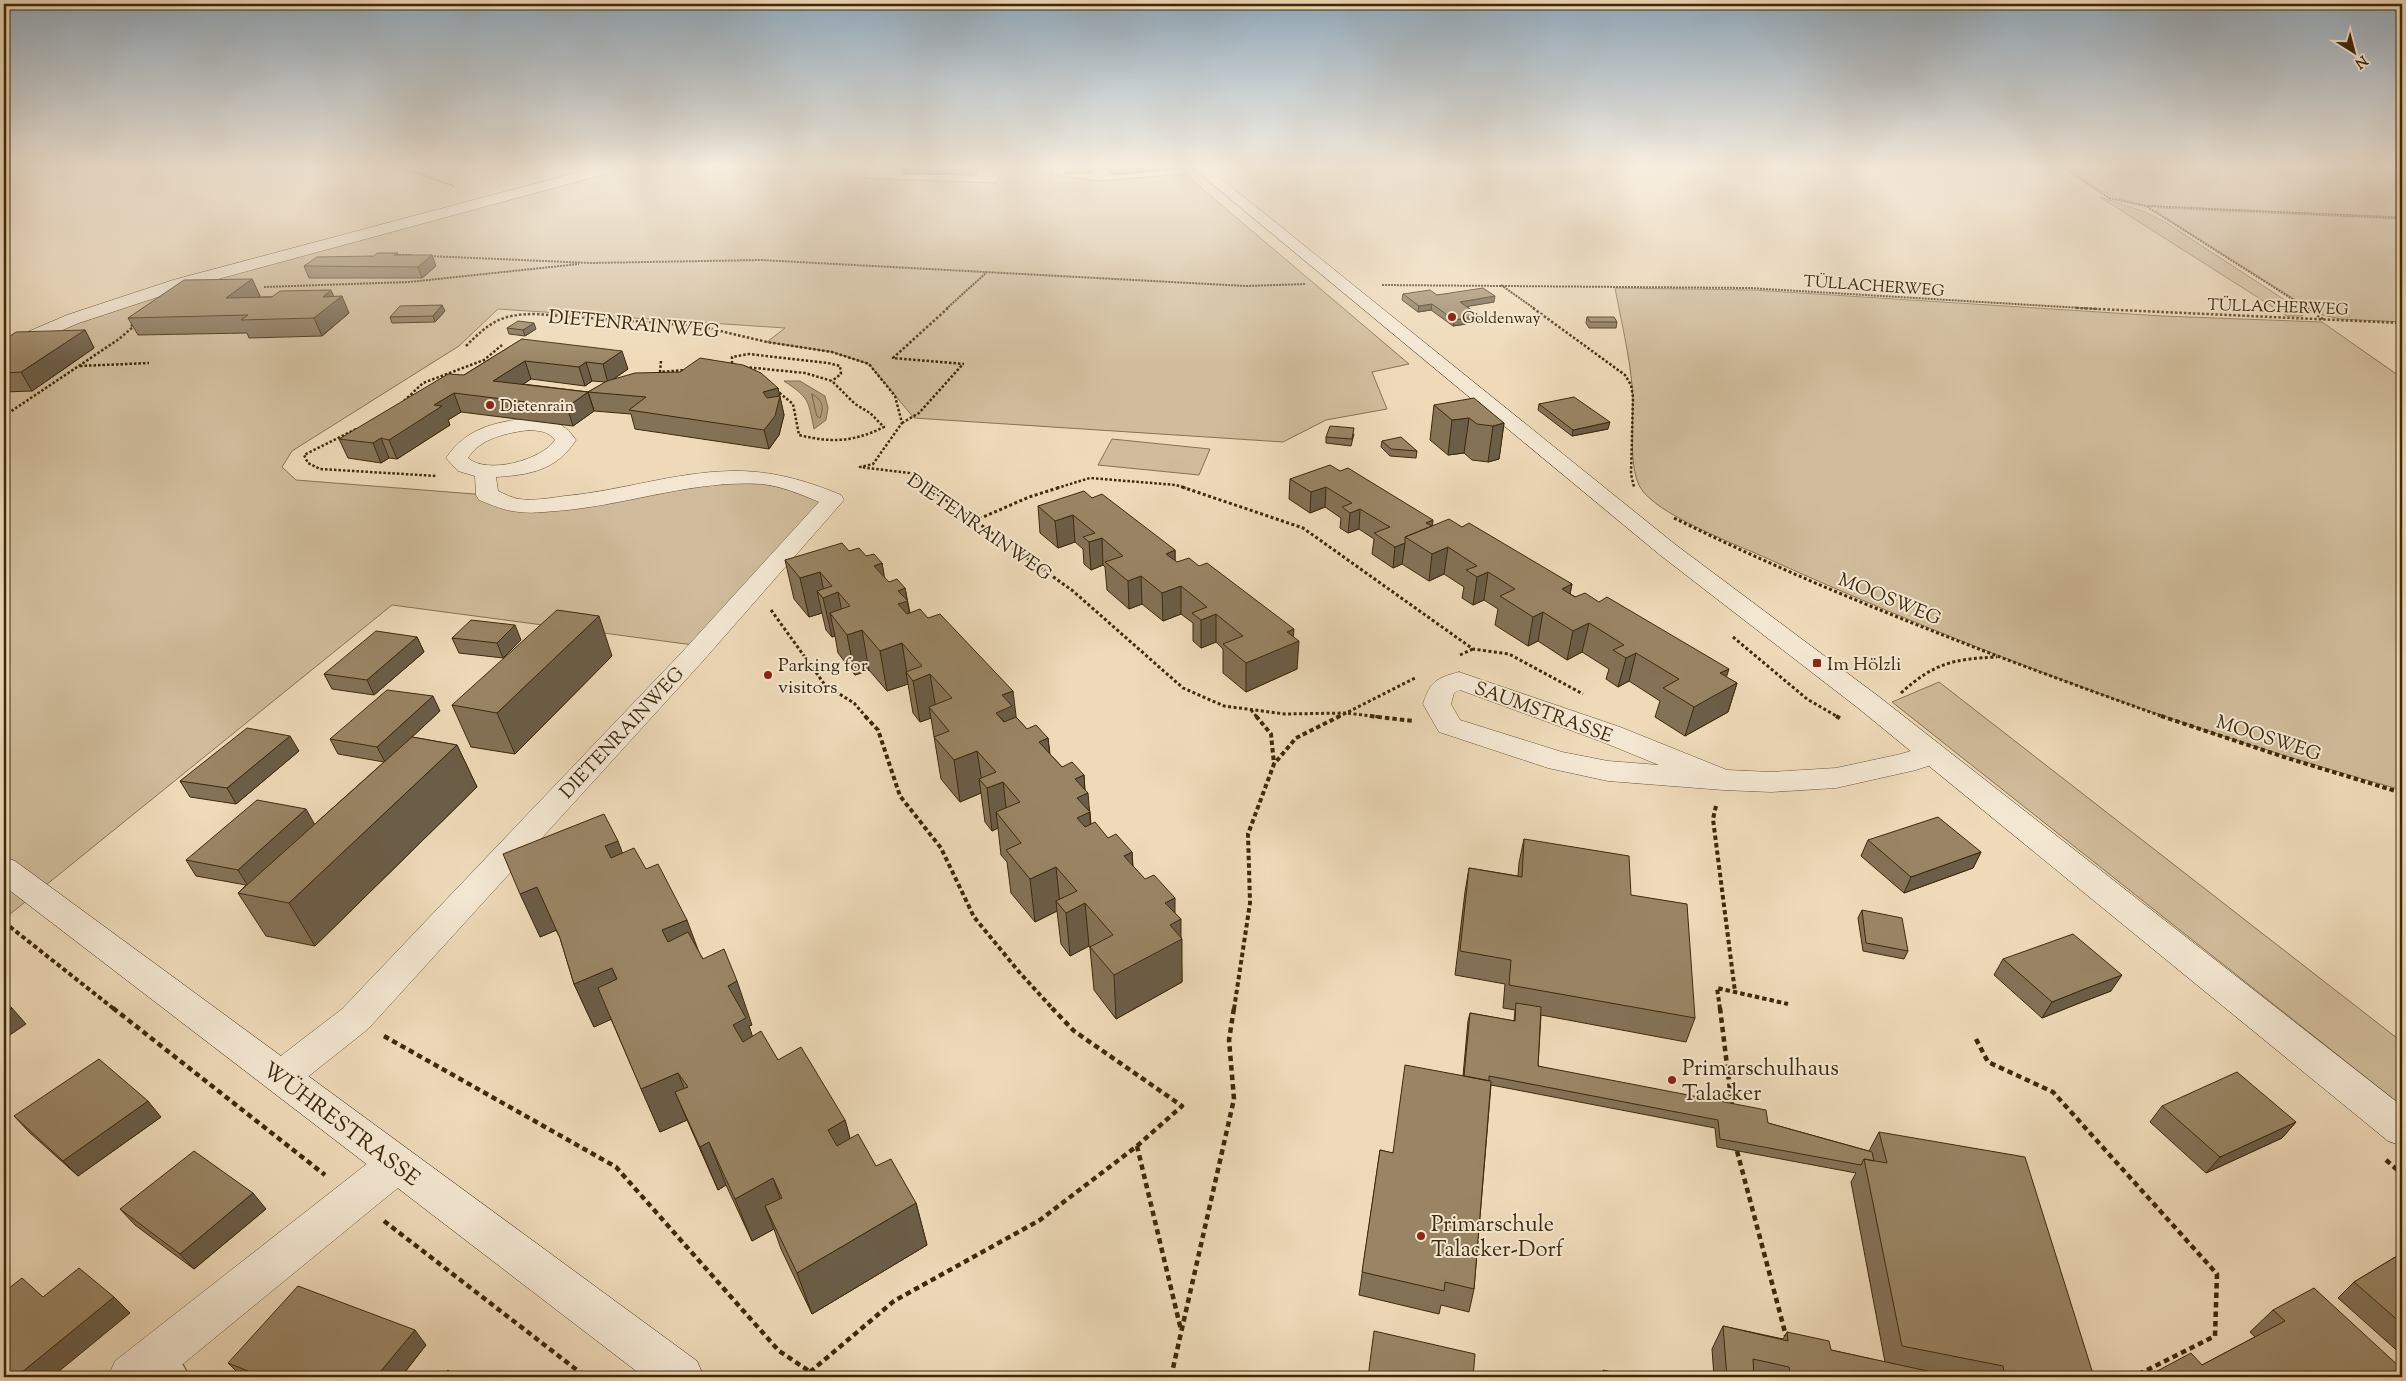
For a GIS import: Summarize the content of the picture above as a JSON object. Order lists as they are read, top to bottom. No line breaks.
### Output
{"streets":{"street":["DIETENRAINWEG","SAUMSTRASSE","WÜHRESTRASSE"],"path":["TÜLLACHERWEG","MOOSWEG"]},"crossings":[["DIETENRAINWEG","WÜHRESTRASSE"]],"places":{"other":["Goldenway","Dietenrain","Parking for visitors","Primarschulhaus Talacker","Primarschule Talacker-Dorf"],"transit":["Im Hölzli"]},"north":"bottom right"}
